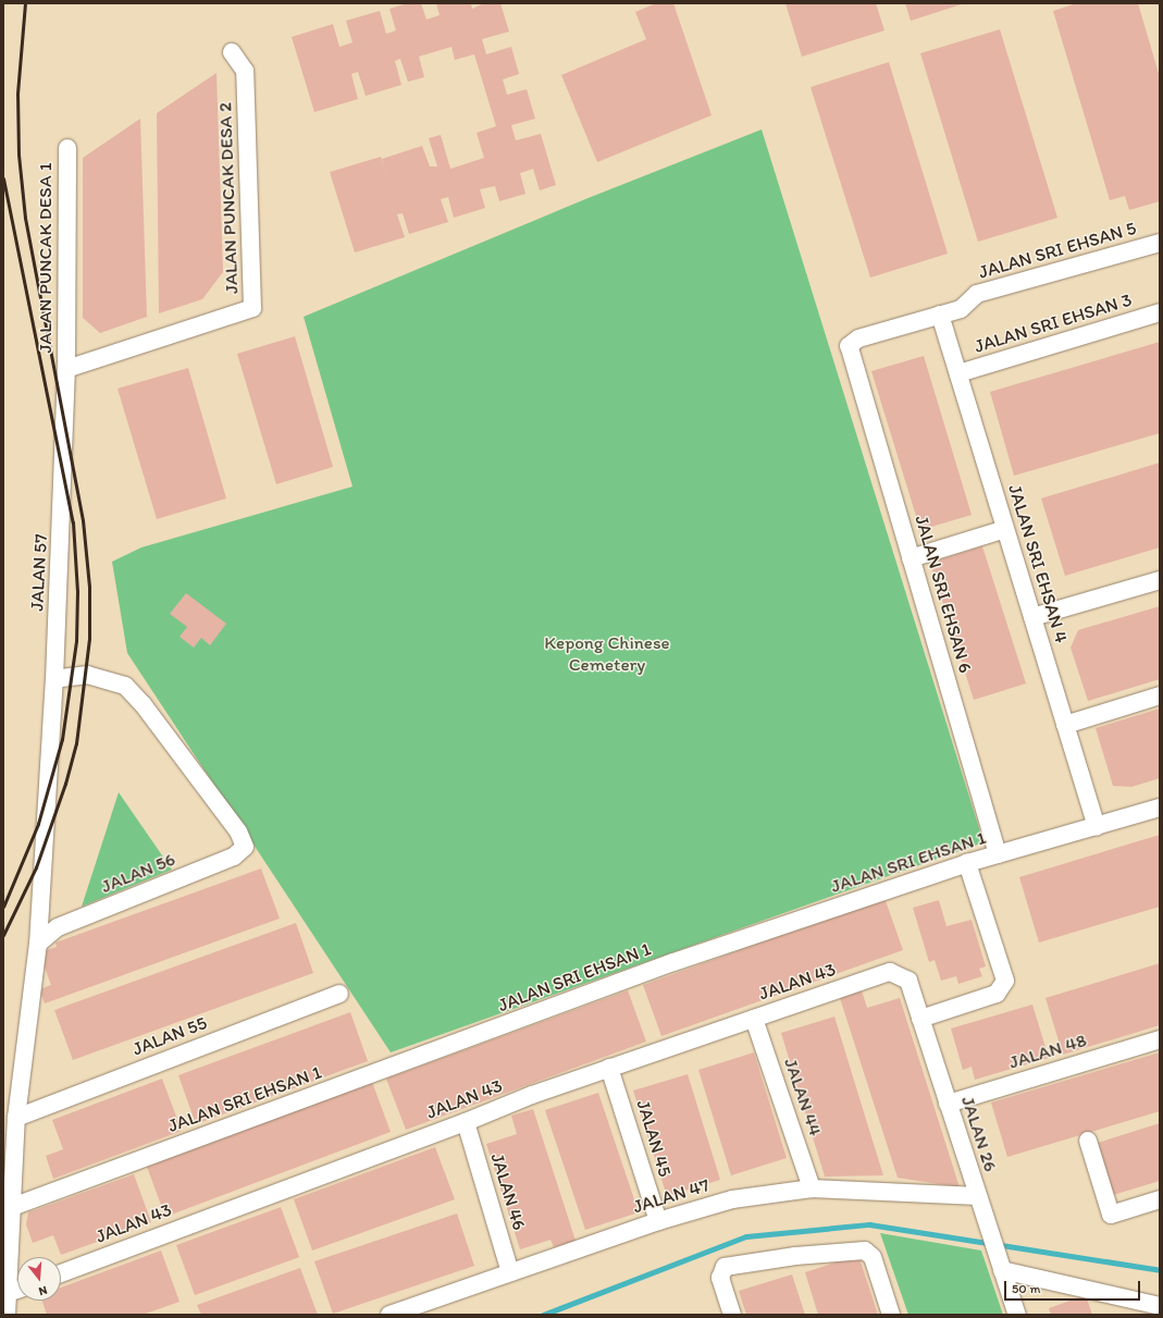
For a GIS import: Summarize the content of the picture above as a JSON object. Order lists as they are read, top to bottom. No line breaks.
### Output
{"streets":{"street":["JALAN PUNCAK DESA 2","JALAN SRI EHSAN 5","JALAN PUNCAK DESA 1","JALAN SRI EHSAN 3","JALAN SRI EHSAN 4","JALAN 57","JALAN SRI EHSAN 6","JALAN SRI EHSAN 1","JALAN 56","JALAN 43","JALAN 55","JALAN 48","JALAN 44","JALAN 26","JALAN 45","JALAN 46","JALAN 47"]},"crossings":[["JALAN PUNCAK DESA 2","JALAN PUNCAK DESA 1"],["JALAN PUNCAK DESA 2","JALAN 57"],["JALAN SRI EHSAN 5","JALAN SRI EHSAN 4"],["JALAN SRI EHSAN 5","JALAN SRI EHSAN 6"],["JALAN PUNCAK DESA 1","JALAN 57"],["JALAN SRI EHSAN 3","JALAN SRI EHSAN 4"],["JALAN SRI EHSAN 4","JALAN SRI EHSAN 1"],["JALAN 57","JALAN 56"],["JALAN SRI EHSAN 6","JALAN SRI EHSAN 1"],["JALAN 43","JALAN 44"],["JALAN 43","JALAN 26"],["JALAN 43","JALAN 45"],["JALAN 43","JALAN 46"],["JALAN 48","JALAN 26"],["JALAN 44","JALAN 47"],["JALAN 26","JALAN 47"],["JALAN 45","JALAN 47"],["JALAN 46","JALAN 47"]],"parks":["Kepong Chinese Cemetery"],"scale_bar":"50 m","north":"bottom"}
